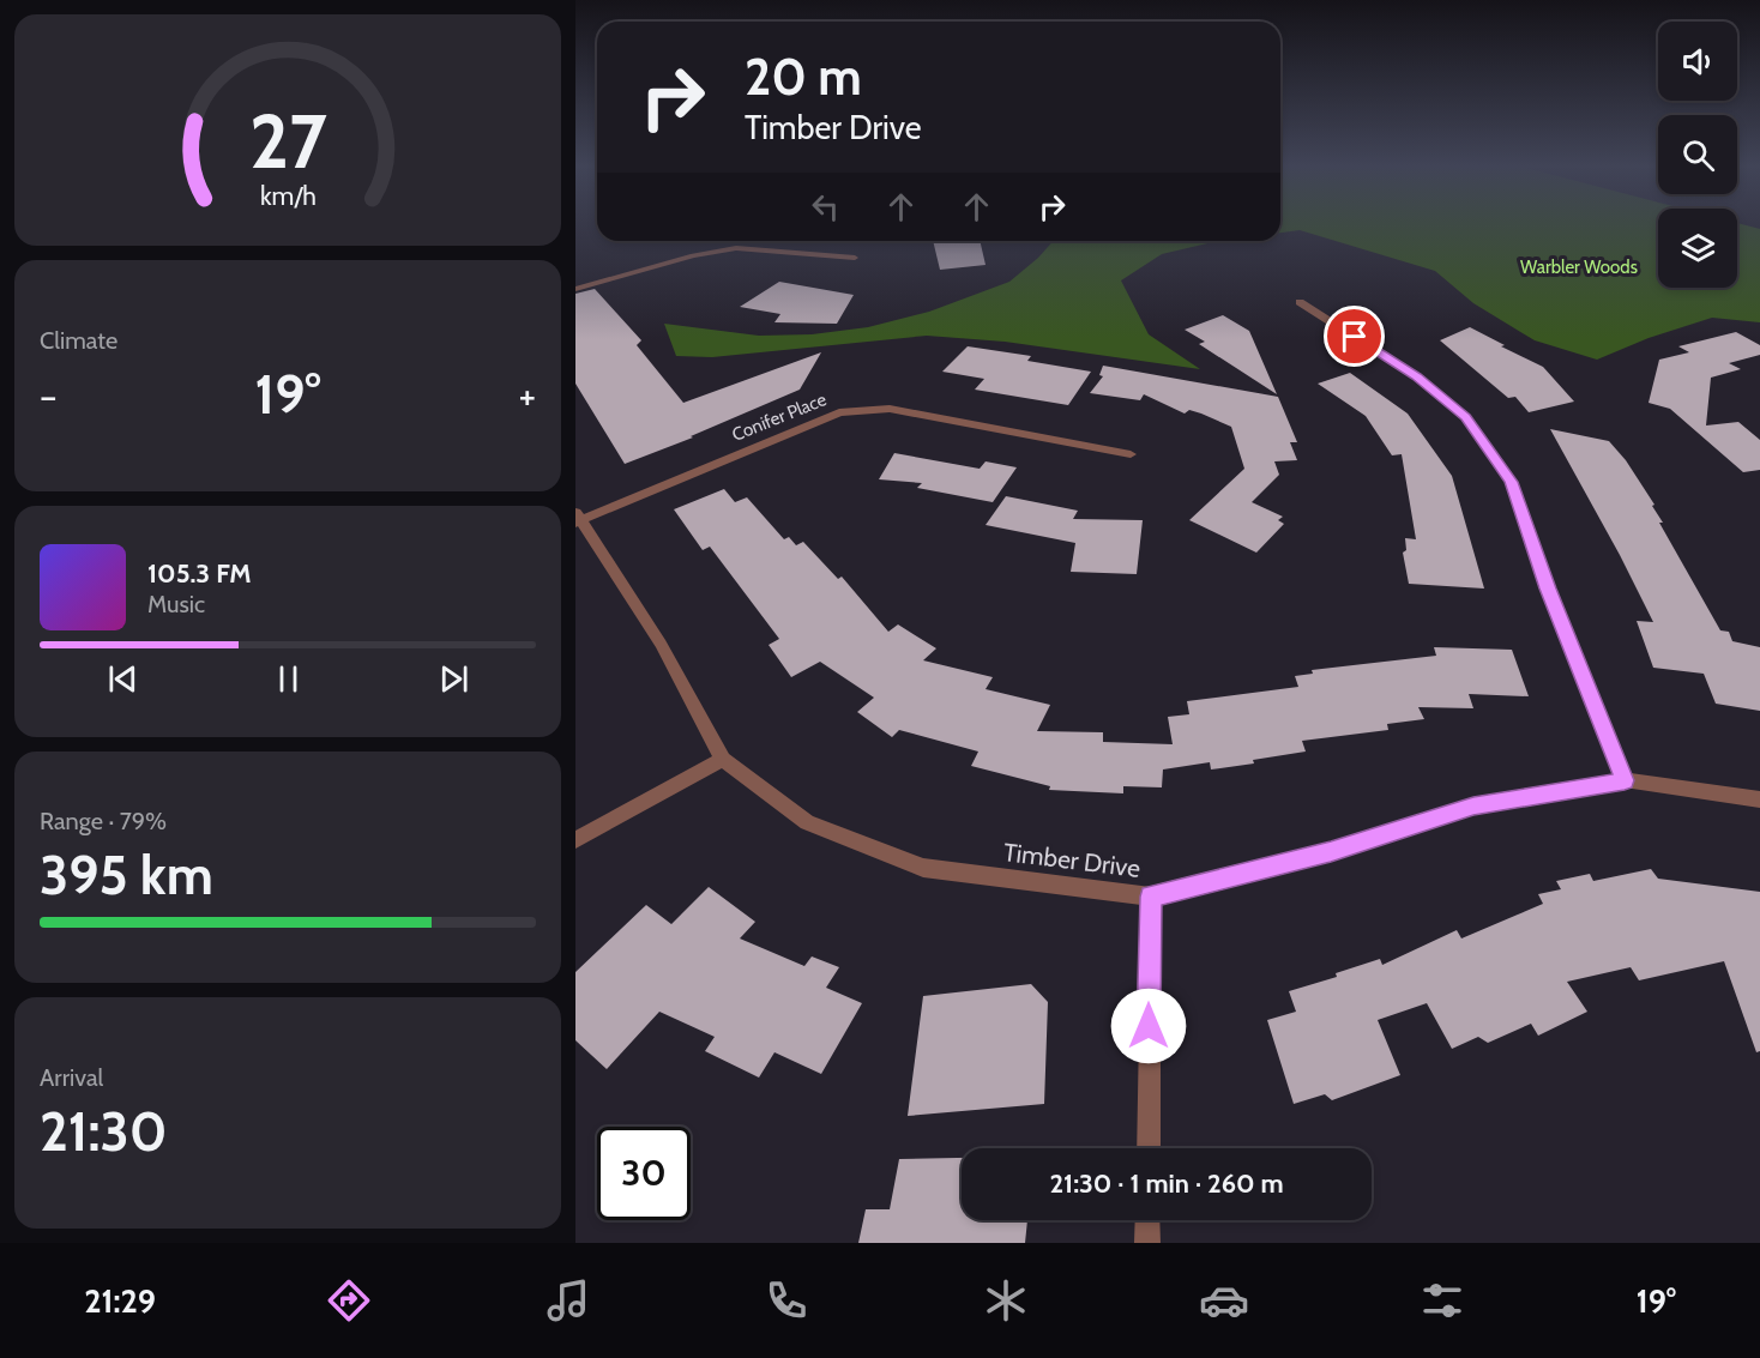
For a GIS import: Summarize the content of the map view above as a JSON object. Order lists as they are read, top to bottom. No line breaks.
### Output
{"streets":{"street":["Conifer Place","Timber Drive"]},"crossings":[["Conifer Place","Timber Drive"]],"parks":["Warbler Woods"],"page":{"turn":["20 m","Timber Drive"],"tile":["Climate",["Range · 79%","395 km"],["Arrival","21:30"]],"heat":["−","19°","+"],"song":["105.3 FM","Music"],"limit":"30","trip":"21:30 · 1 min · 260 m","tabs":["21:29","19°"],"gauge":["27","km/h"]}}
